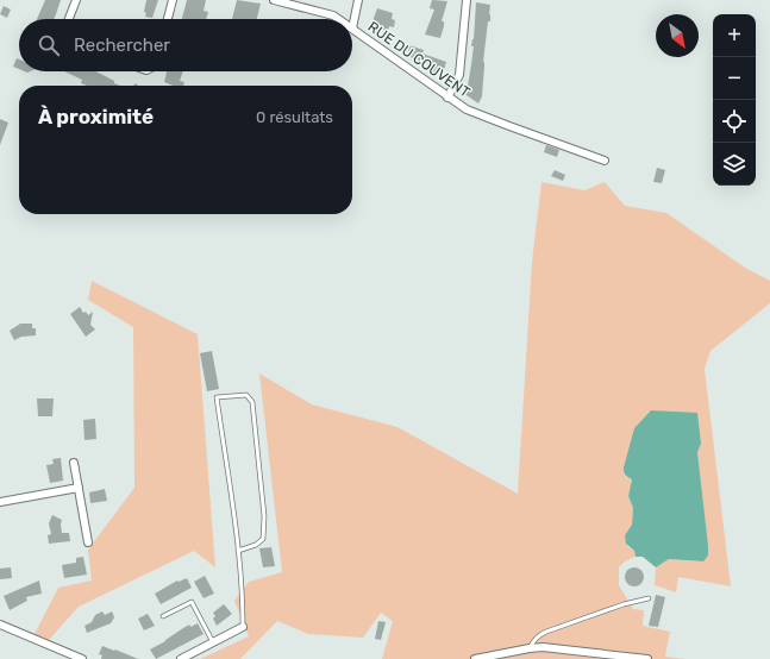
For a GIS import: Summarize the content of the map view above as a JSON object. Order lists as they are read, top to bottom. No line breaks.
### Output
{"streets":{"street":["RUE DU COUVENT"]},"north":"bottom right","page":{"map_buttons":["+","−"],"search":"Rechercher","heading":["À proximité","0 résultats"]}}
